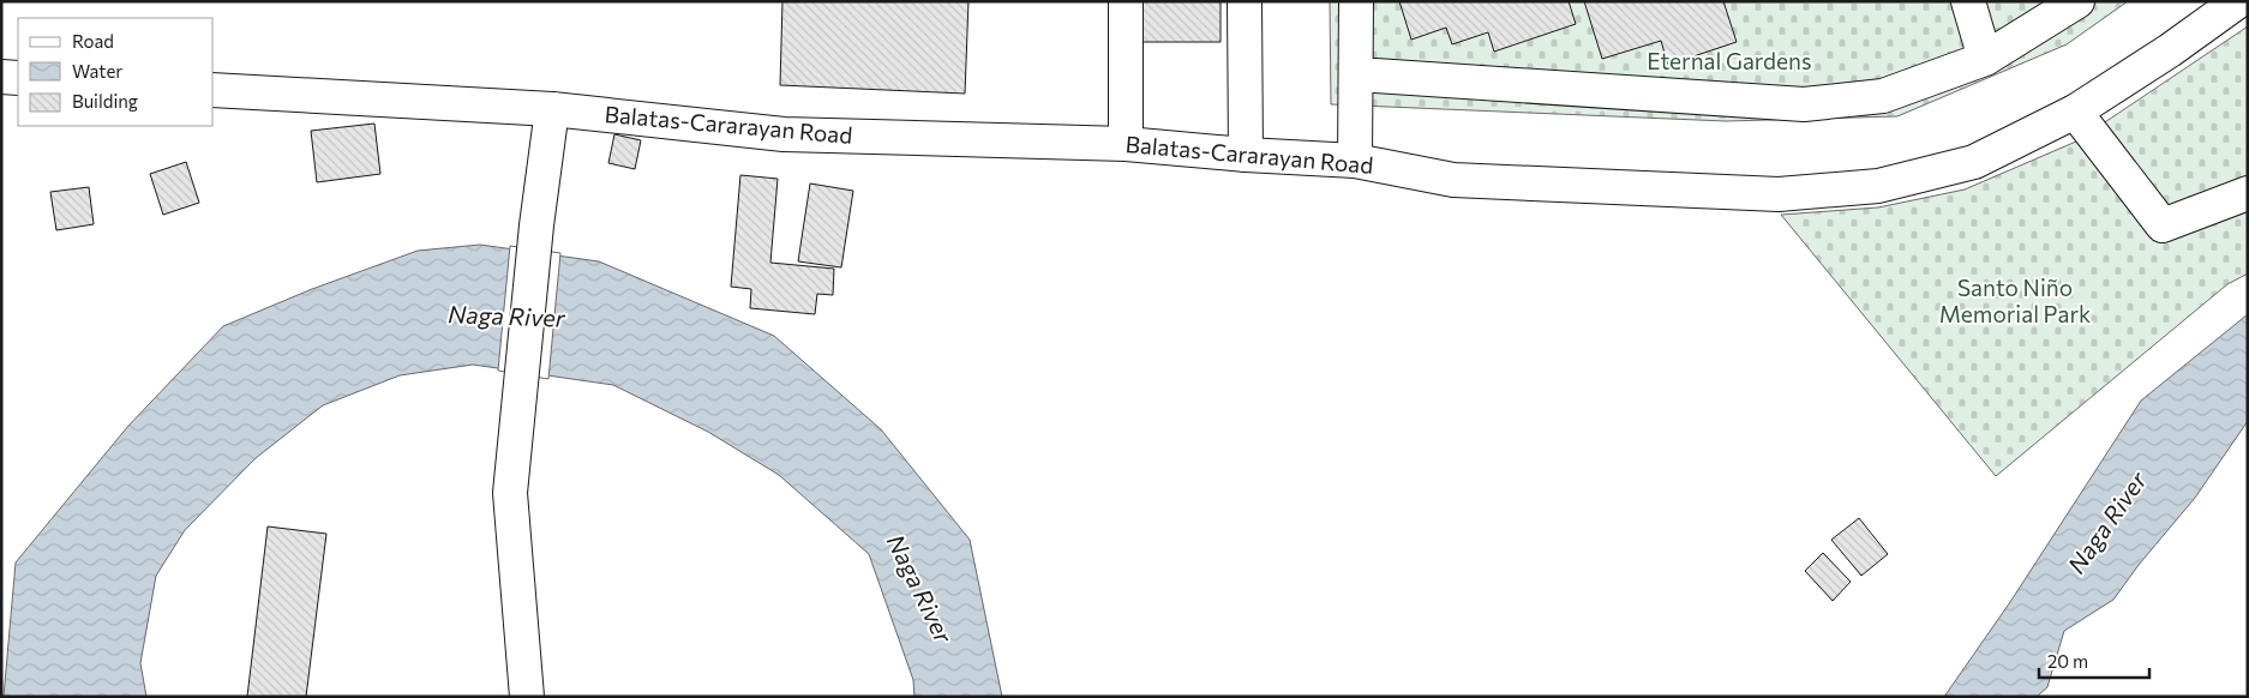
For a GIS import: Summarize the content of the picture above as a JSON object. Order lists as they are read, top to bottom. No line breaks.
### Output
{"streets":{"main road":["Balatas-Cararayan Road"]},"water":["Naga River"],"parks":["Eternal Gardens","Santo Niño Memorial Park"],"legend":["Road","Water","Building"],"scale_bar":"20 m"}
